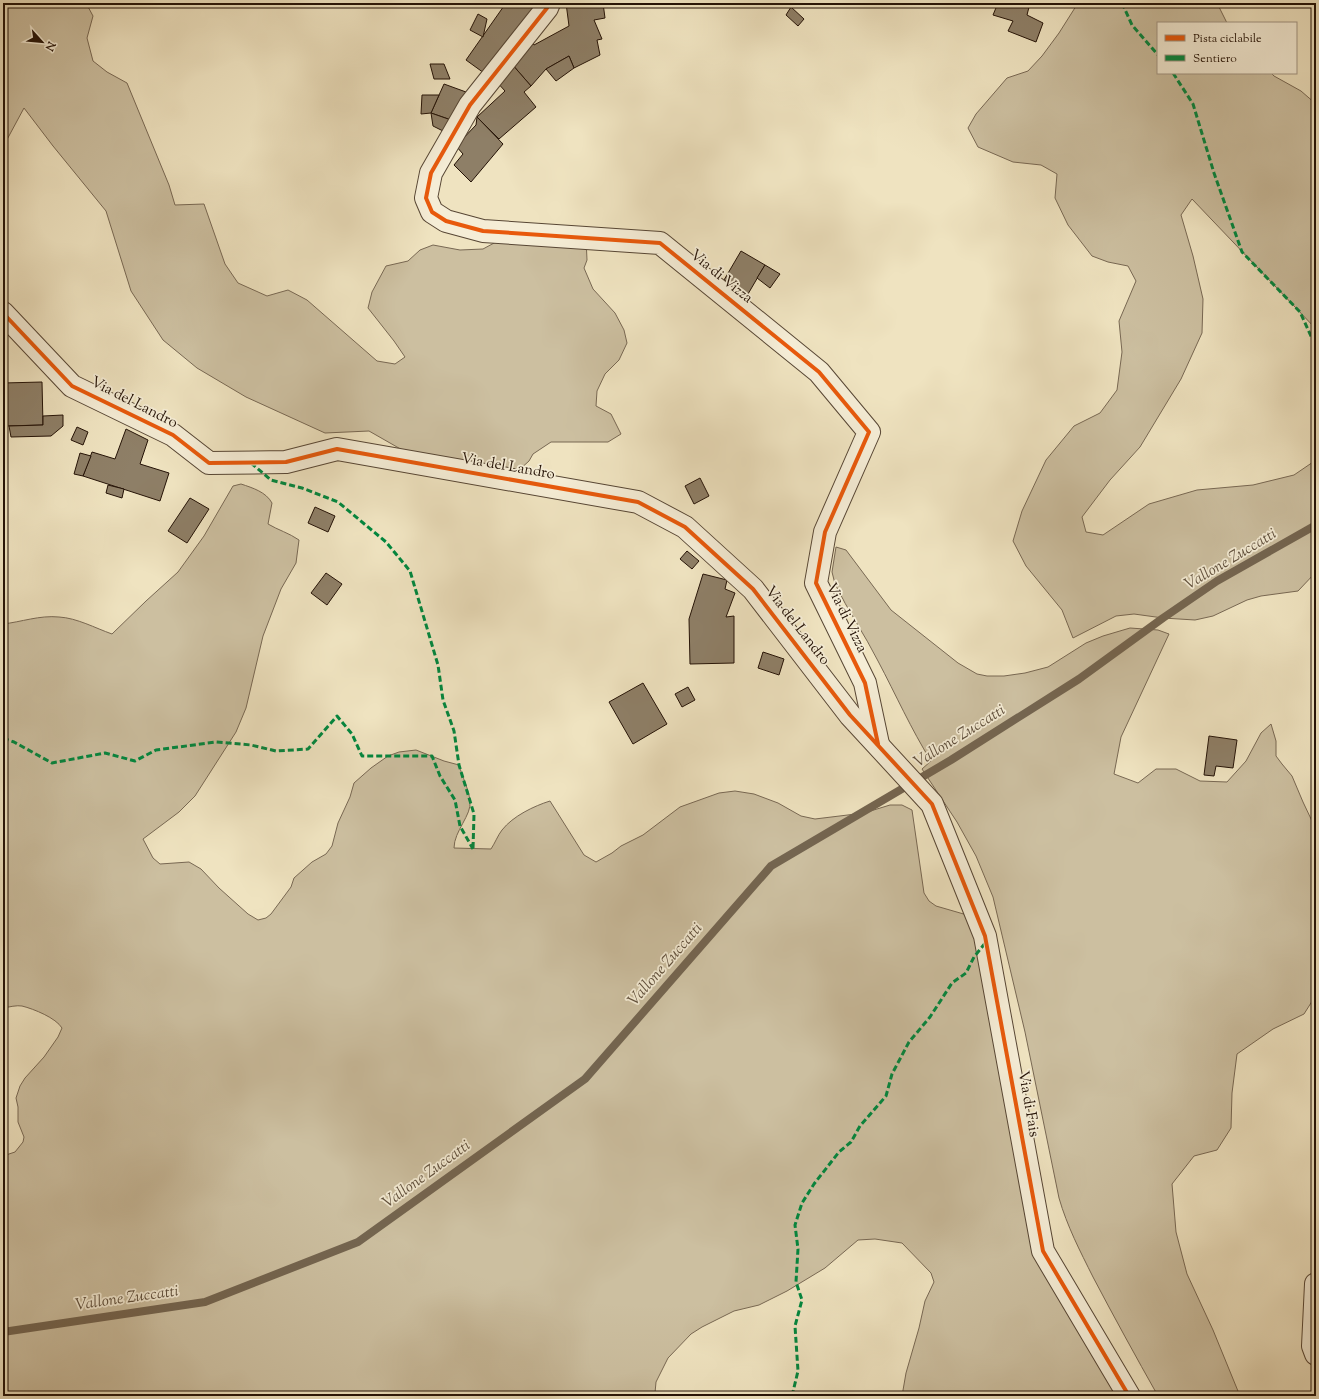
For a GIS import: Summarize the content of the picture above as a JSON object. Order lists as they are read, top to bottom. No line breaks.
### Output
{"streets":{"street":["Via di Vizza","Via del Landro","Via di Fais"]},"crossings":[["Via di Vizza","Via del Landro"],["Via del Landro","Via di Fais"]],"water":["Vallone Zuccatti"],"legend":["Pista ciclabile","Sentiero"],"north":"bottom right"}
